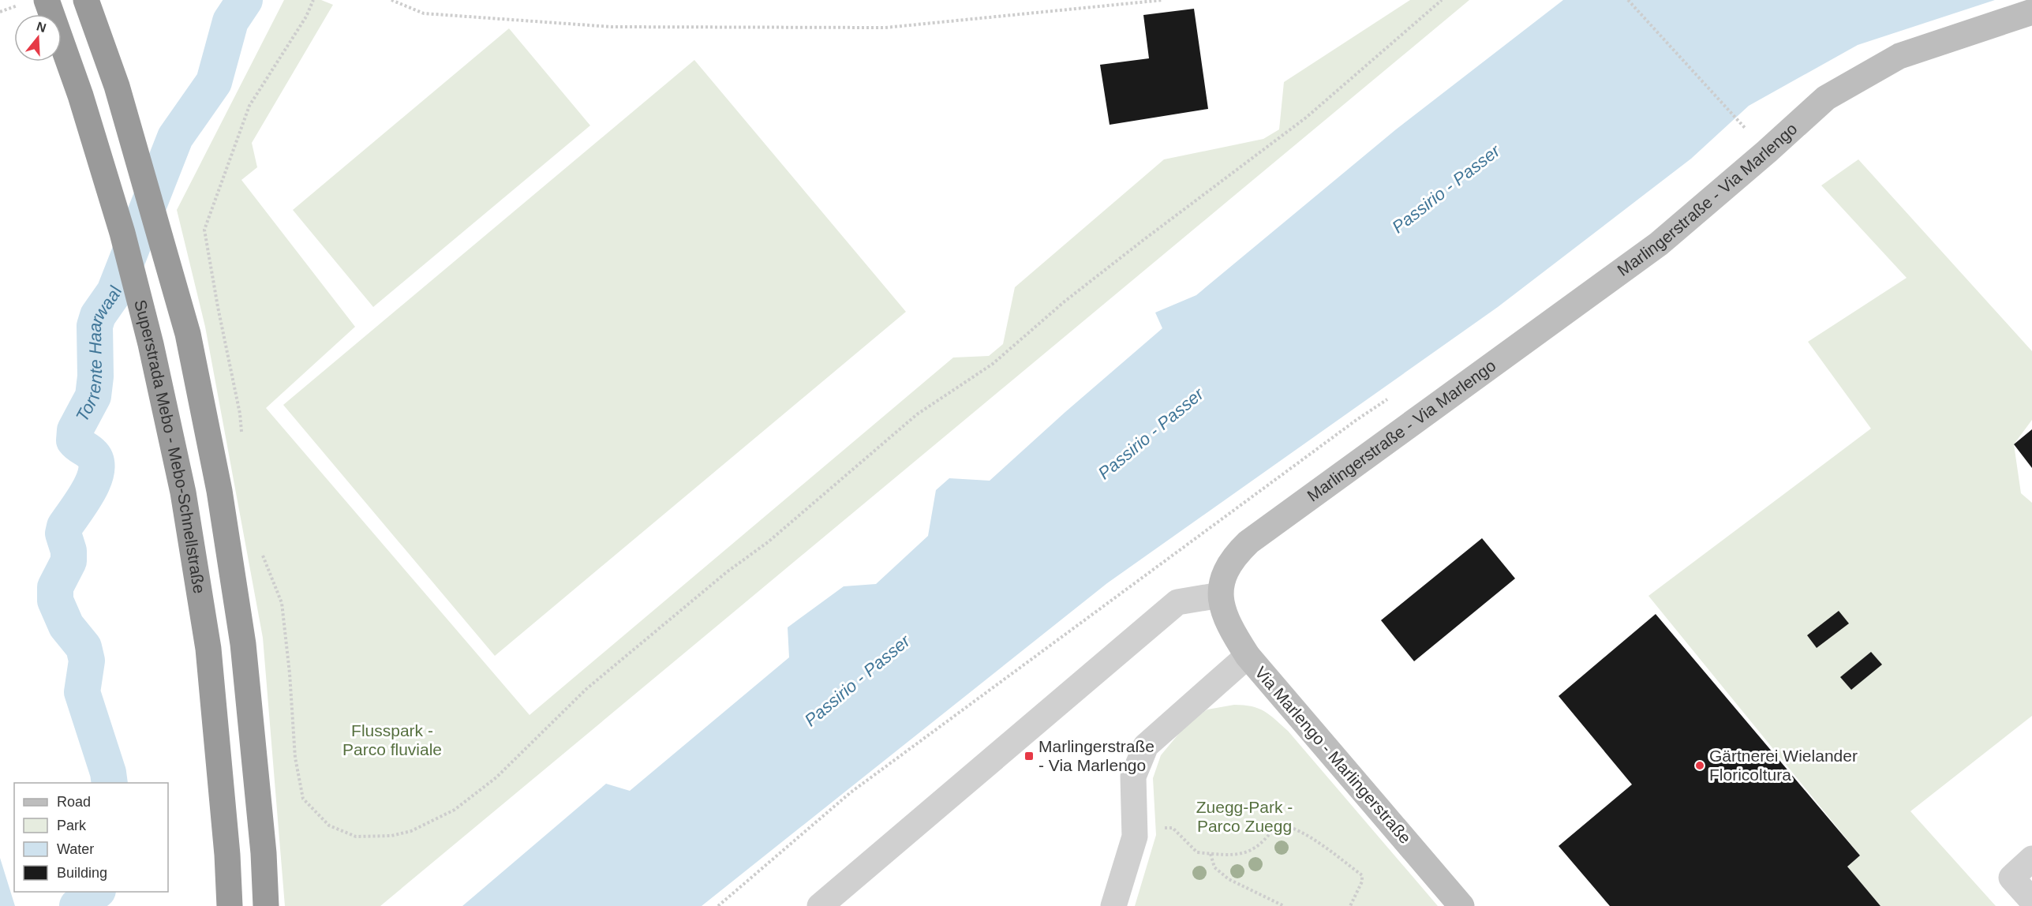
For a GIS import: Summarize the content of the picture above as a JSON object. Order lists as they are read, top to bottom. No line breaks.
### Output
{"streets":{"highway":["Superstrada Mebo - Mebo-Schnellstraße"],"street":["Marlingerstraße - Via Marlengo","Via Marlengo - Marlingerstraße"]},"crossings":[["Marlingerstraße - Via Marlengo","Via Marlengo - Marlingerstraße"]],"water":["Passirio - Passer","Torrente Haarwaal"],"parks":["Flusspark - Parco fluviale","Zuegg-Park - Parco Zuegg"],"places":{"transit":["Marlingerstraße - Via Marlengo"],"other":["Gärtnerei Wielander Floricoltura"]},"legend":["Road","Park","Water","Building"],"north":"top"}
